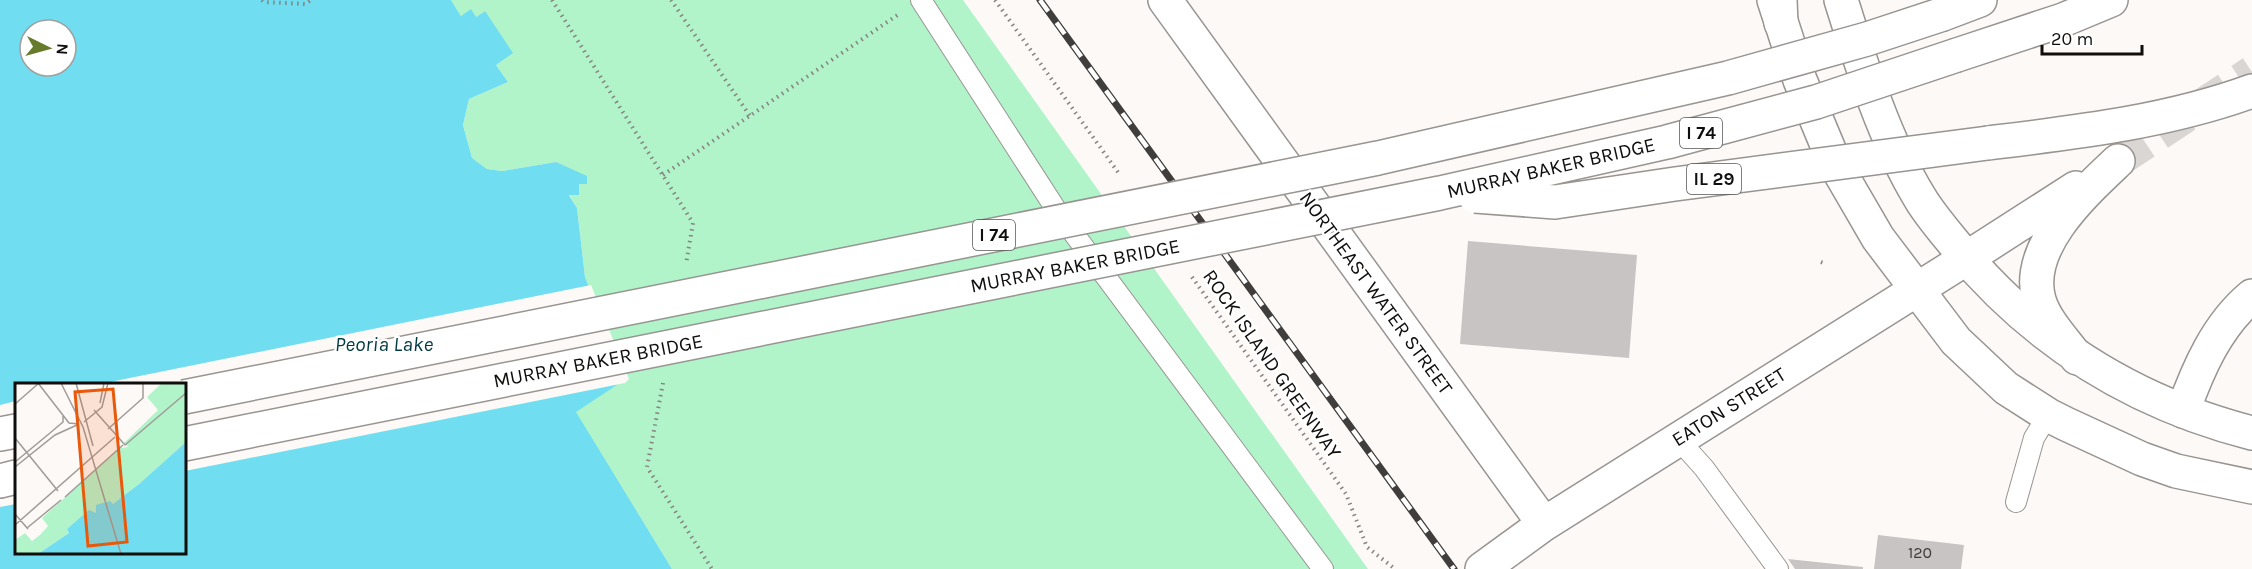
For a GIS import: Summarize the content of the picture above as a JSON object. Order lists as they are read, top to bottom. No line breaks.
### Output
{"streets":{"main road":["I 74","MURRAY BAKER BRIDGE","IL 29","NORTHEAST WATER STREET","EATON STREET"],"path":["ROCK ISLAND GREENWAY"]},"crossings":[["MURRAY BAKER BRIDGE","IL 29"],["NORTHEAST WATER STREET","EATON STREET"]],"water":["Peoria Lake"],"house_numbers":["120"],"scale_bar":"20 m","north":"right"}
